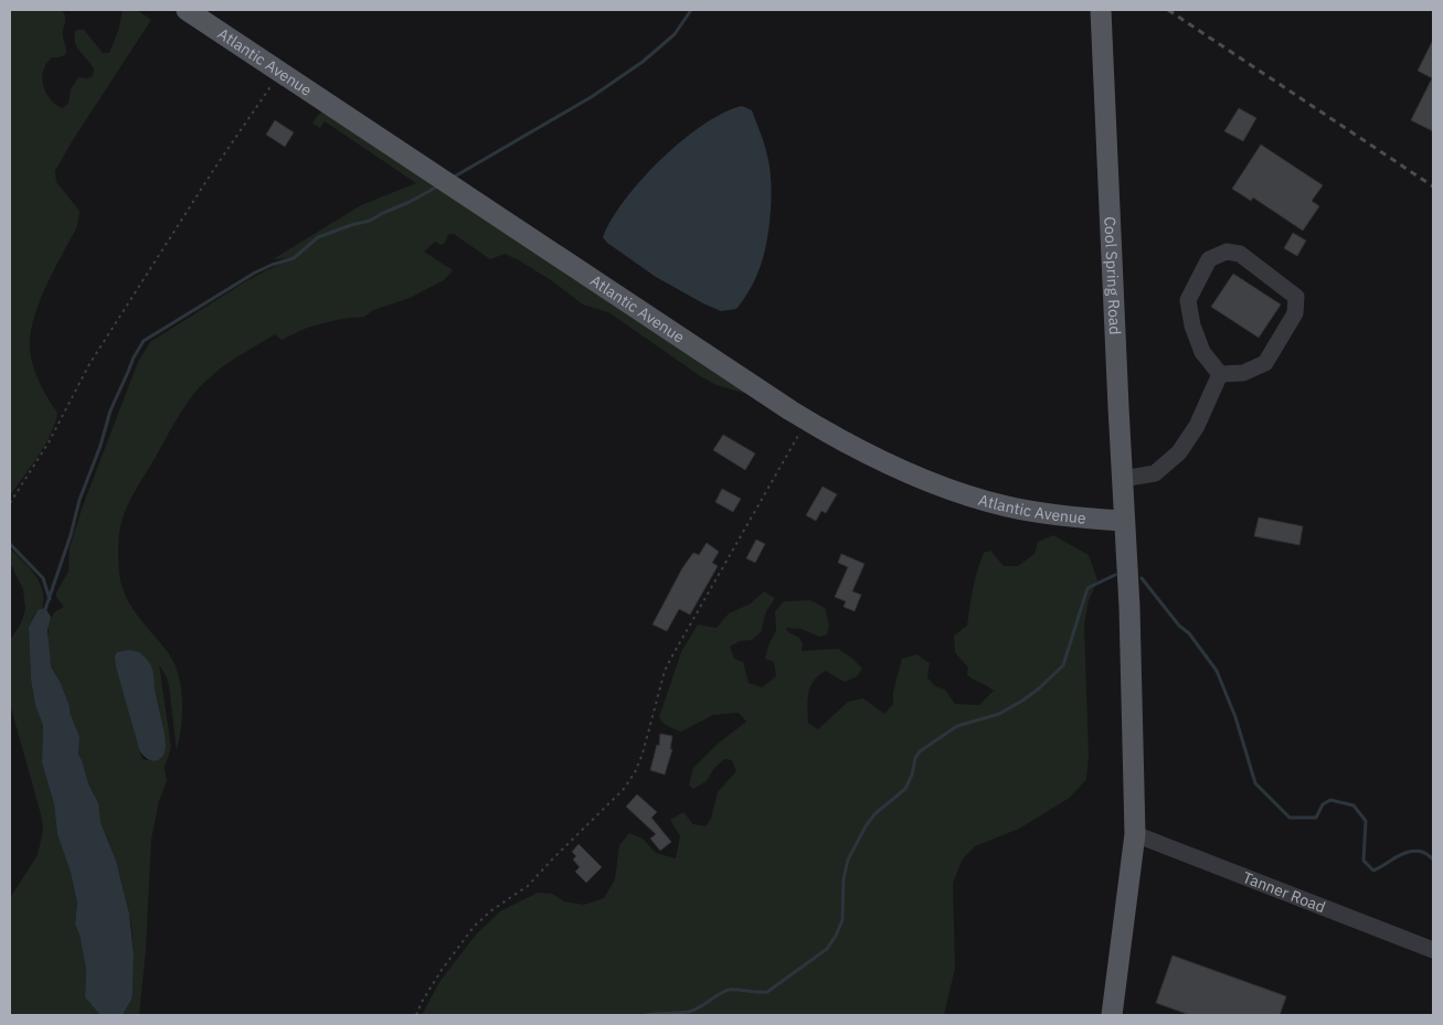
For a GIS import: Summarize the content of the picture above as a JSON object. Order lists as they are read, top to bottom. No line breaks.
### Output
{"streets":{"main road":["Atlantic Avenue","Cool Spring Road"],"street":["Tanner Road"]},"crossings":[["Atlantic Avenue","Cool Spring Road"],["Cool Spring Road","Tanner Road"]]}
